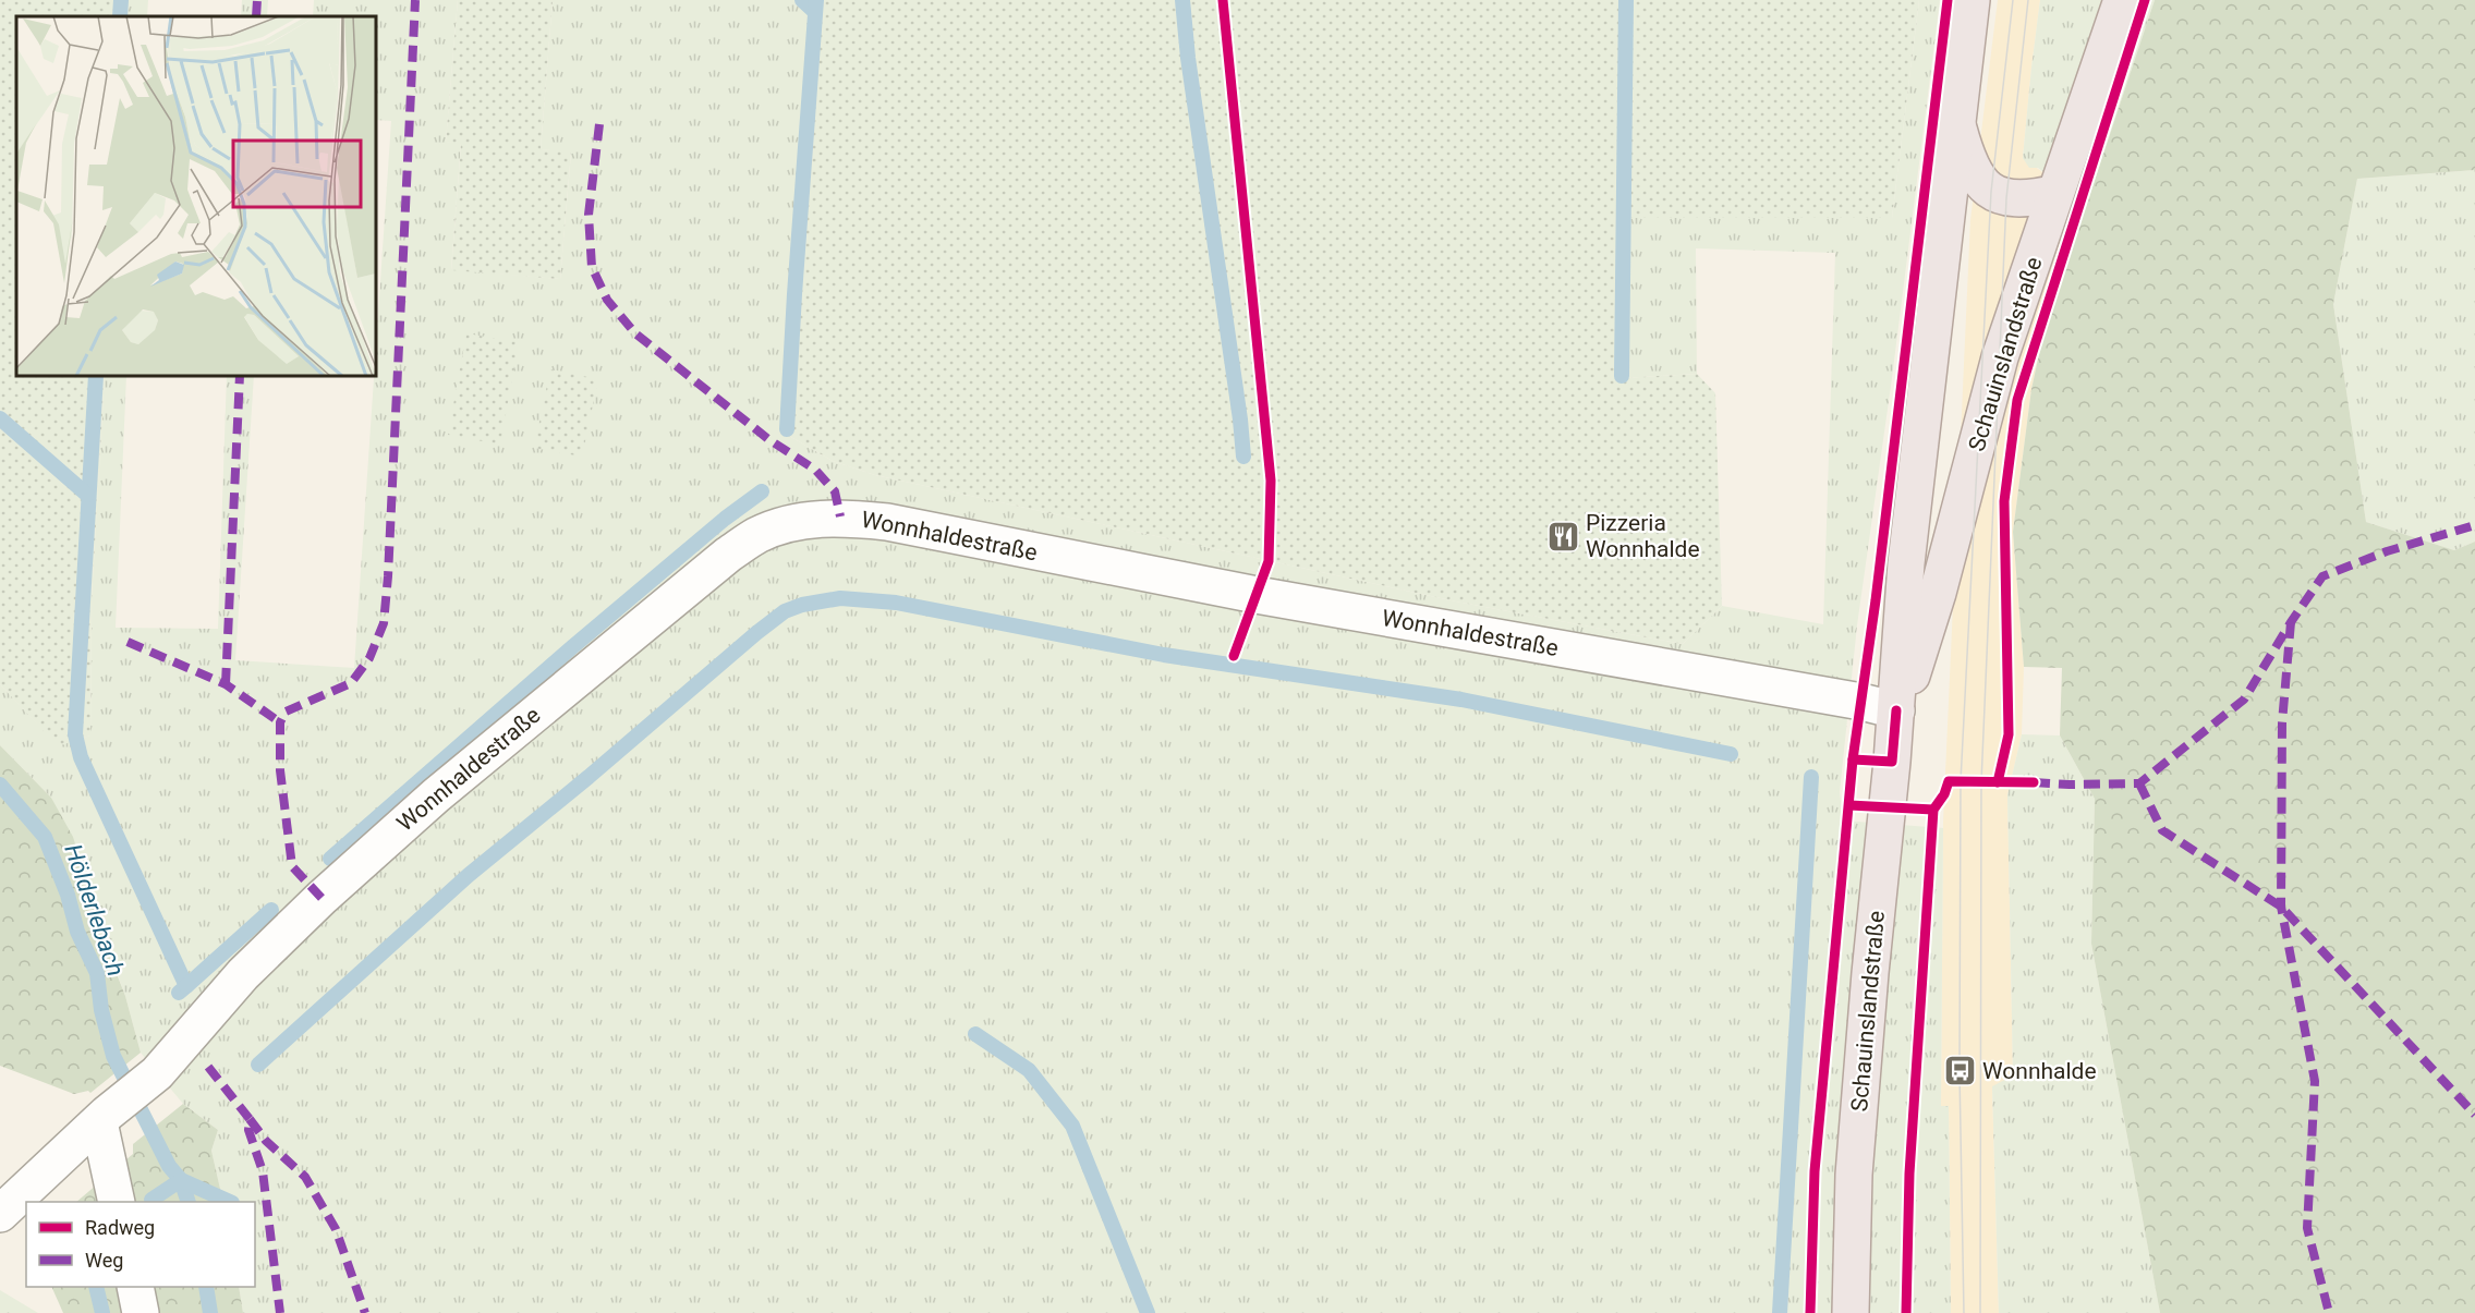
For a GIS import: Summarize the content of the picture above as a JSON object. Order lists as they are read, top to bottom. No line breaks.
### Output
{"streets":{"main road":["Schauinslandstraße"],"street":["Wonnhaldestraße"]},"crossings":[["Schauinslandstraße","Wonnhaldestraße"]],"water":["Hölderlebach"],"places":{"restaurant":["Pizzeria Wonnhalde"],"bus stop":["Wonnhalde"]},"legend":["Radweg","Weg"]}
